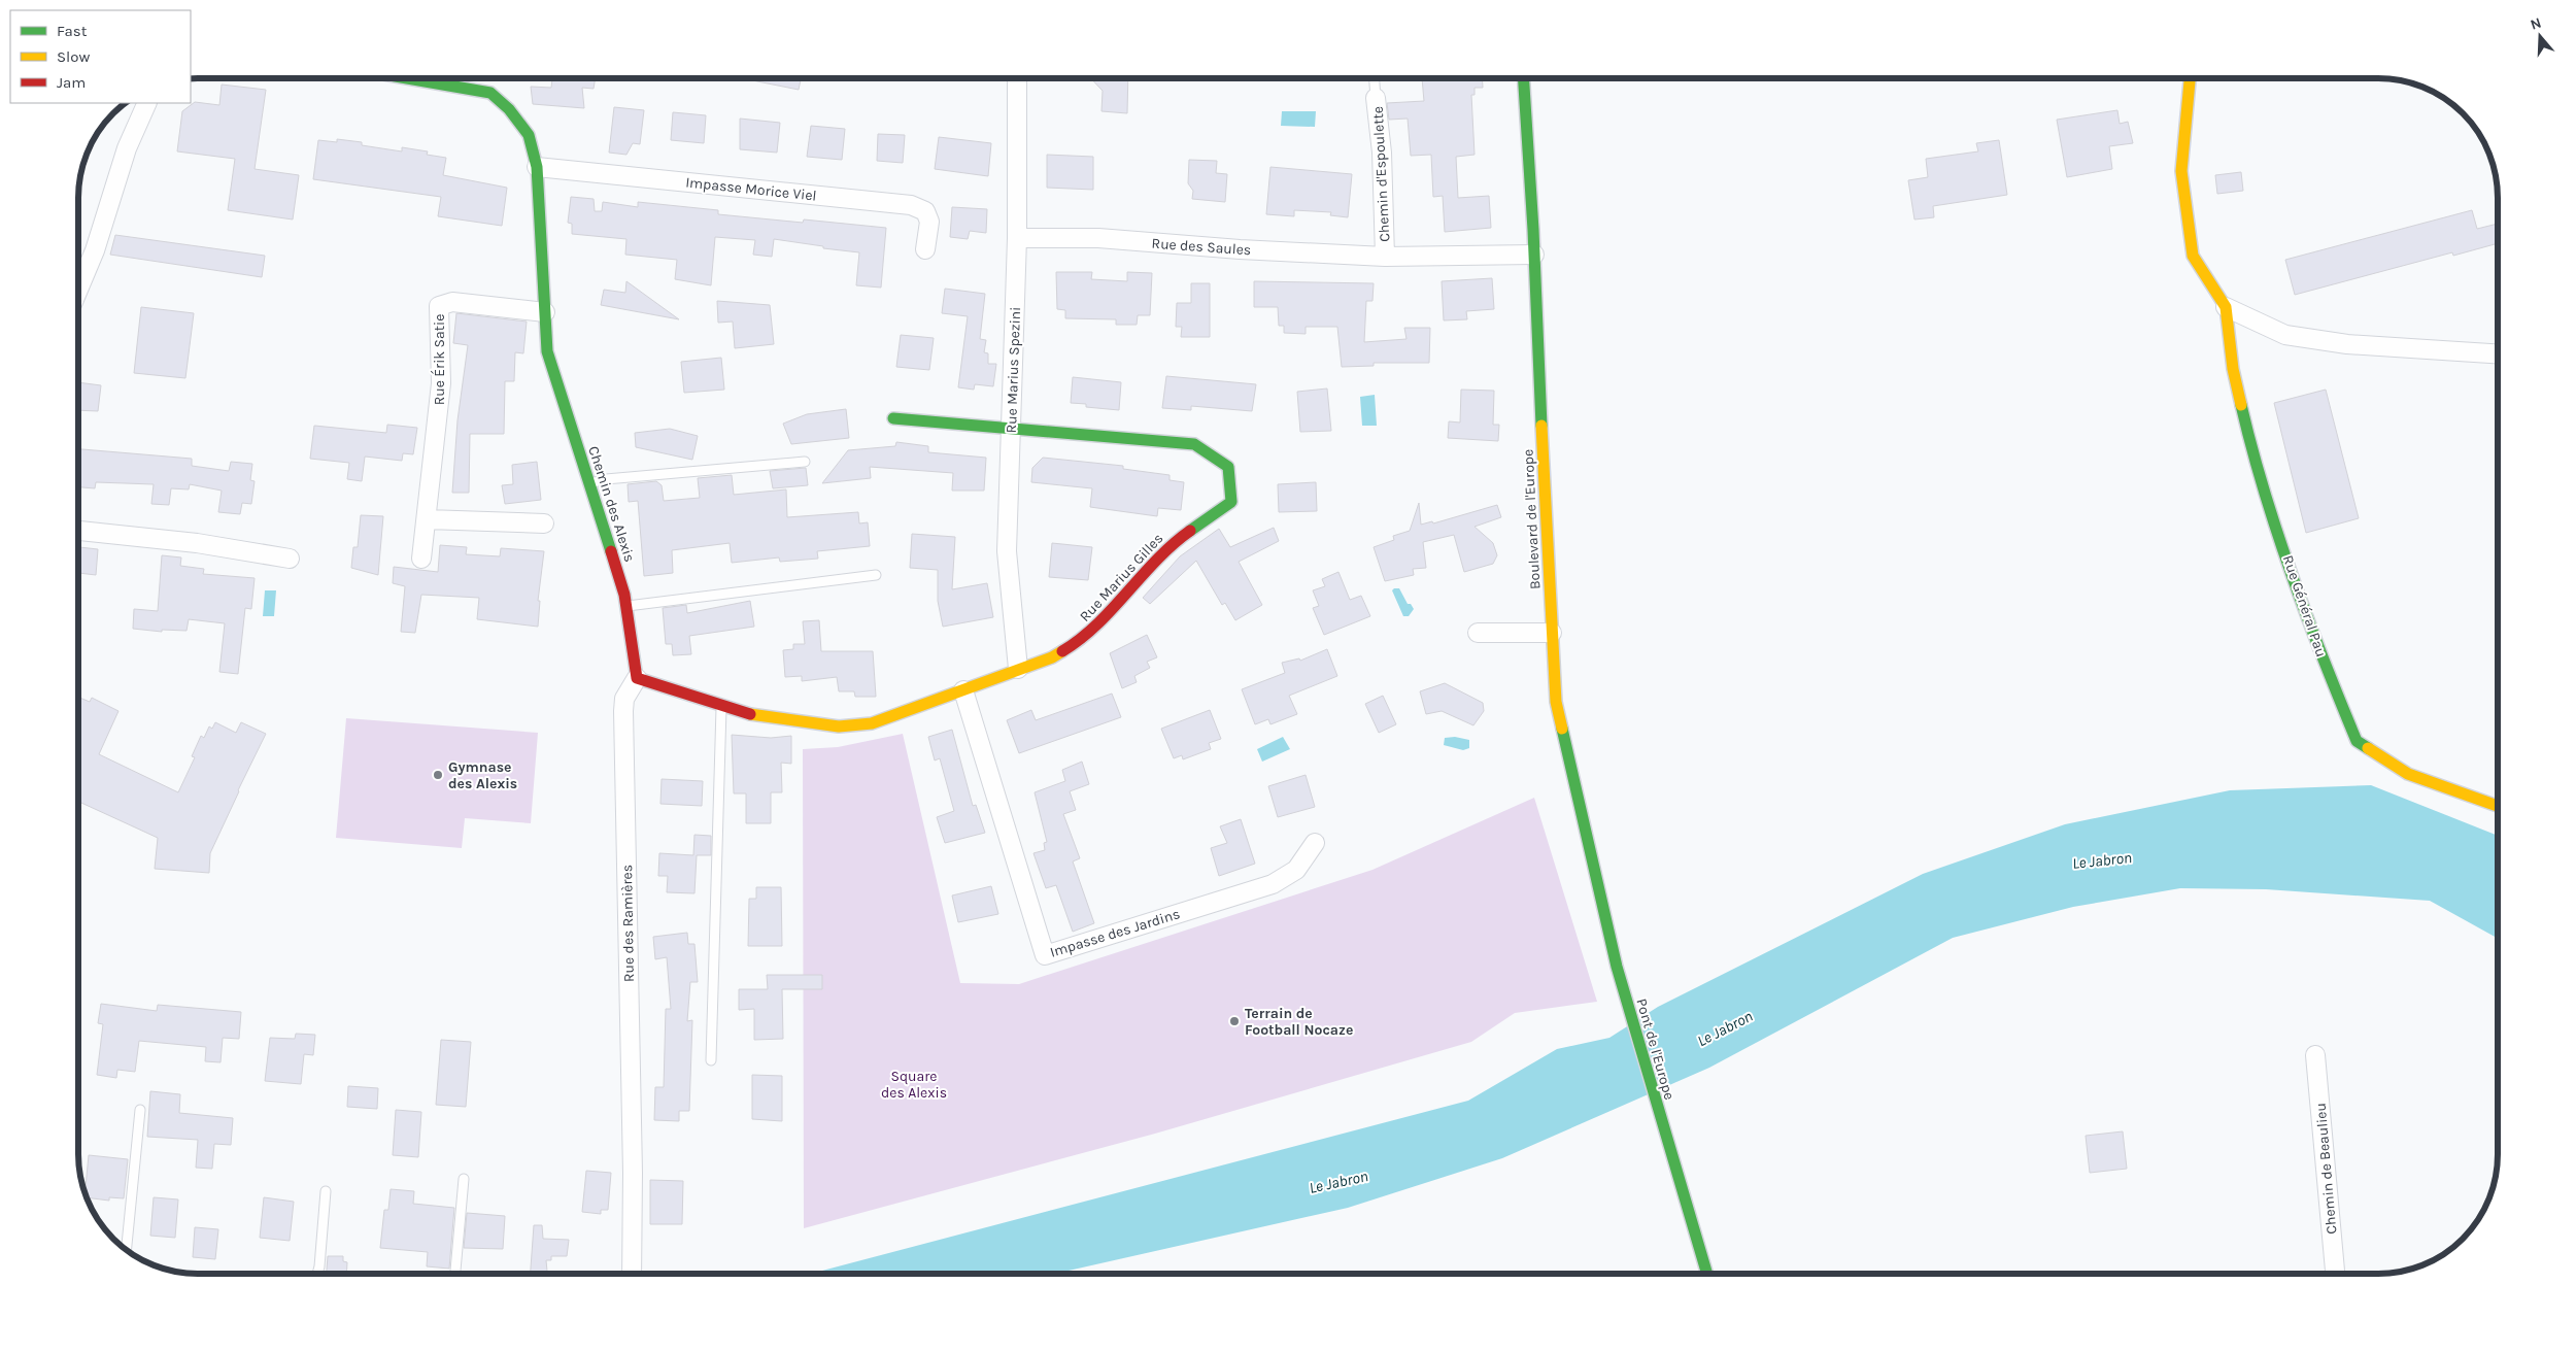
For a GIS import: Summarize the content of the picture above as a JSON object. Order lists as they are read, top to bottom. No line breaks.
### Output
{"streets":{"street":["Chemin d'Espoulette","Impasse Morice Viel","Rue des Saules","Rue Érik Satie","Rue Marius Spezini","Chemin des Alexis","Boulevard de l'Europe","Rue Marius Gilles","Rue Général Pau","Rue des Ramières","Impasse des Jardins","Pont de l'Europe","Chemin de Beaulieu"]},"crossings":[["Chemin d'Espoulette","Rue des Saules"],["Chemin d'Espoulette","Boulevard de l'Europe"],["Impasse Morice Viel","Chemin des Alexis"],["Rue des Saules","Rue Marius Spezini"],["Rue Érik Satie","Chemin des Alexis"],["Rue Marius Spezini","Rue Marius Gilles"],["Chemin des Alexis","Rue des Ramières"],["Boulevard de l'Europe","Pont de l'Europe"]],"water":["Le Jabron"],"parks":["Square des Alexis"],"places":["Gymnase des Alexis","Terrain de Football Nocaze"],"legend":["Fast","Slow","Jam"],"north":"top"}
